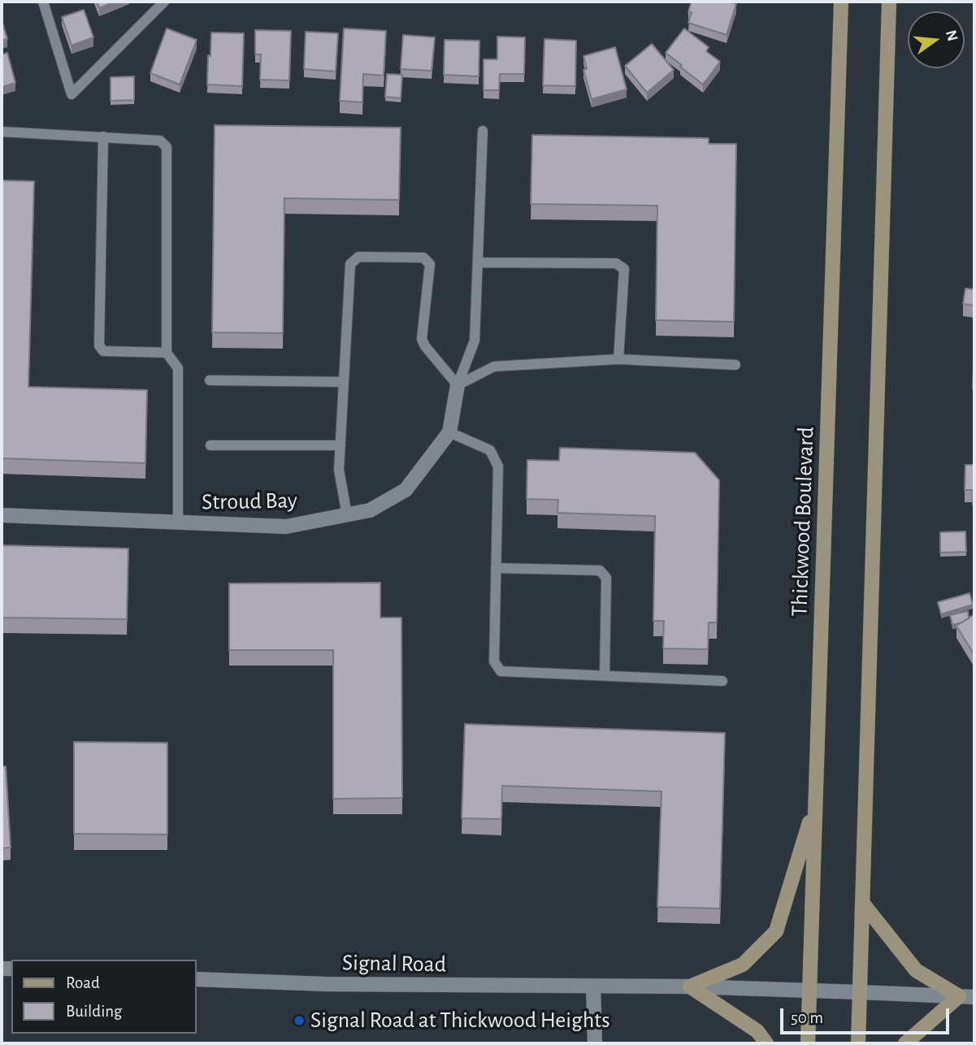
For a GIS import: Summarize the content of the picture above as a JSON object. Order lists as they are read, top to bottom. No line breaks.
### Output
{"streets":{"main road":["Thickwood Boulevard"],"street":["Stroud Bay","Signal Road"]},"crossings":[["Thickwood Boulevard","Signal Road"]],"places":["Signal Road at Thickwood Heights"],"legend":["Road","Building"],"scale_bar":"50 m","north":"right"}
